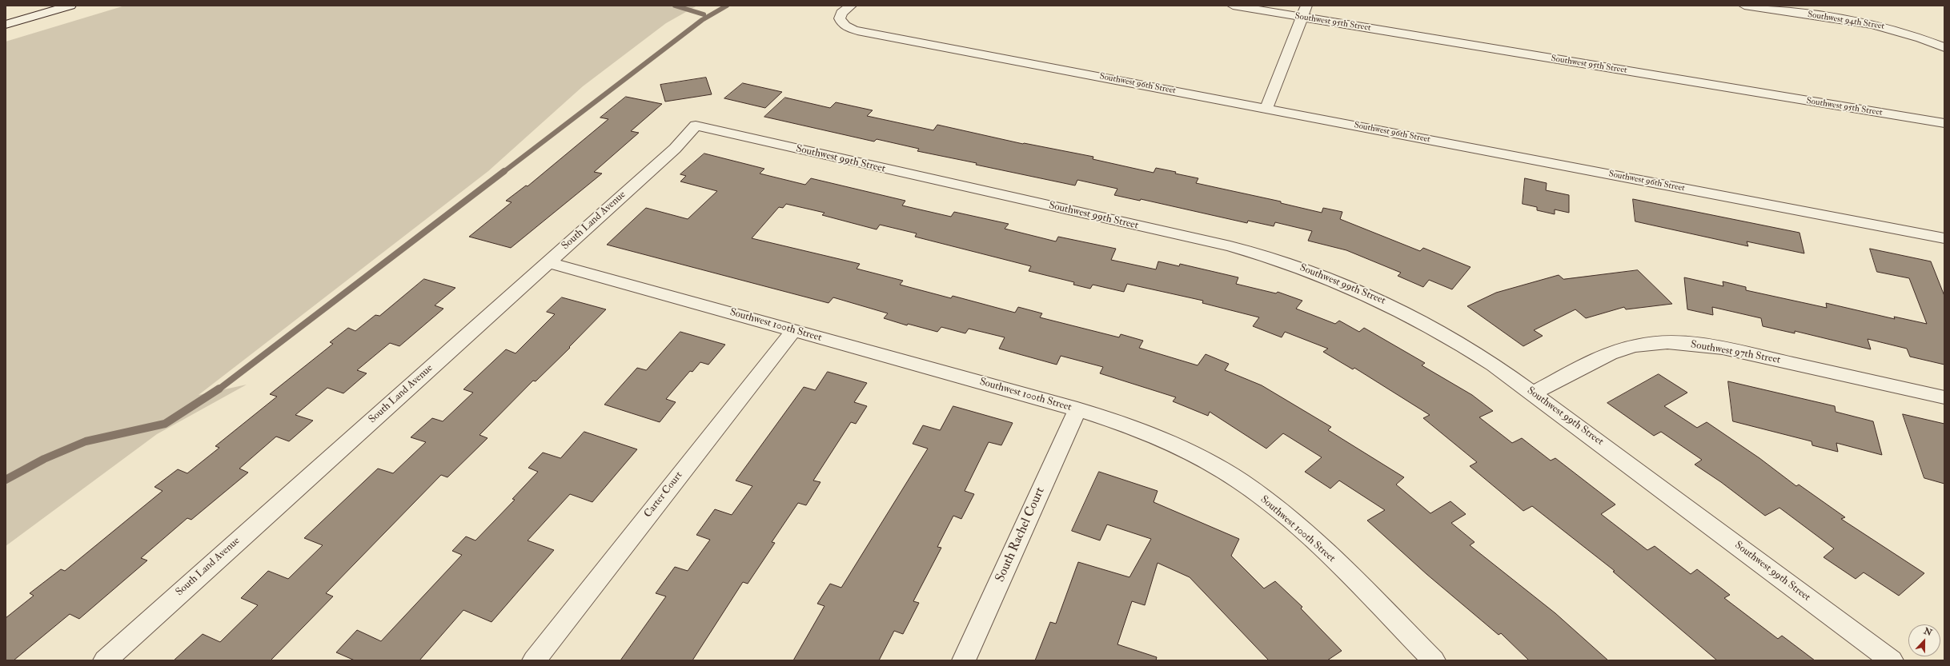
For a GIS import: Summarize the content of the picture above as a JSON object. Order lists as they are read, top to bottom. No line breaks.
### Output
{"streets":{"street":["Southwest 94th Street","Southwest 95th Street","Southwest 96th Street","Southwest 99th Street","South Land Avenue","Southwest 100th Street","Southwest 97th Street","Carter Court","South Rachel Court"]},"crossings":[["Southwest 99th Street","South Land Avenue"],["Southwest 99th Street","Southwest 97th Street"],["South Land Avenue","Southwest 100th Street"],["Southwest 100th Street","Carter Court"],["Southwest 100th Street","South Rachel Court"]],"north":"top"}
